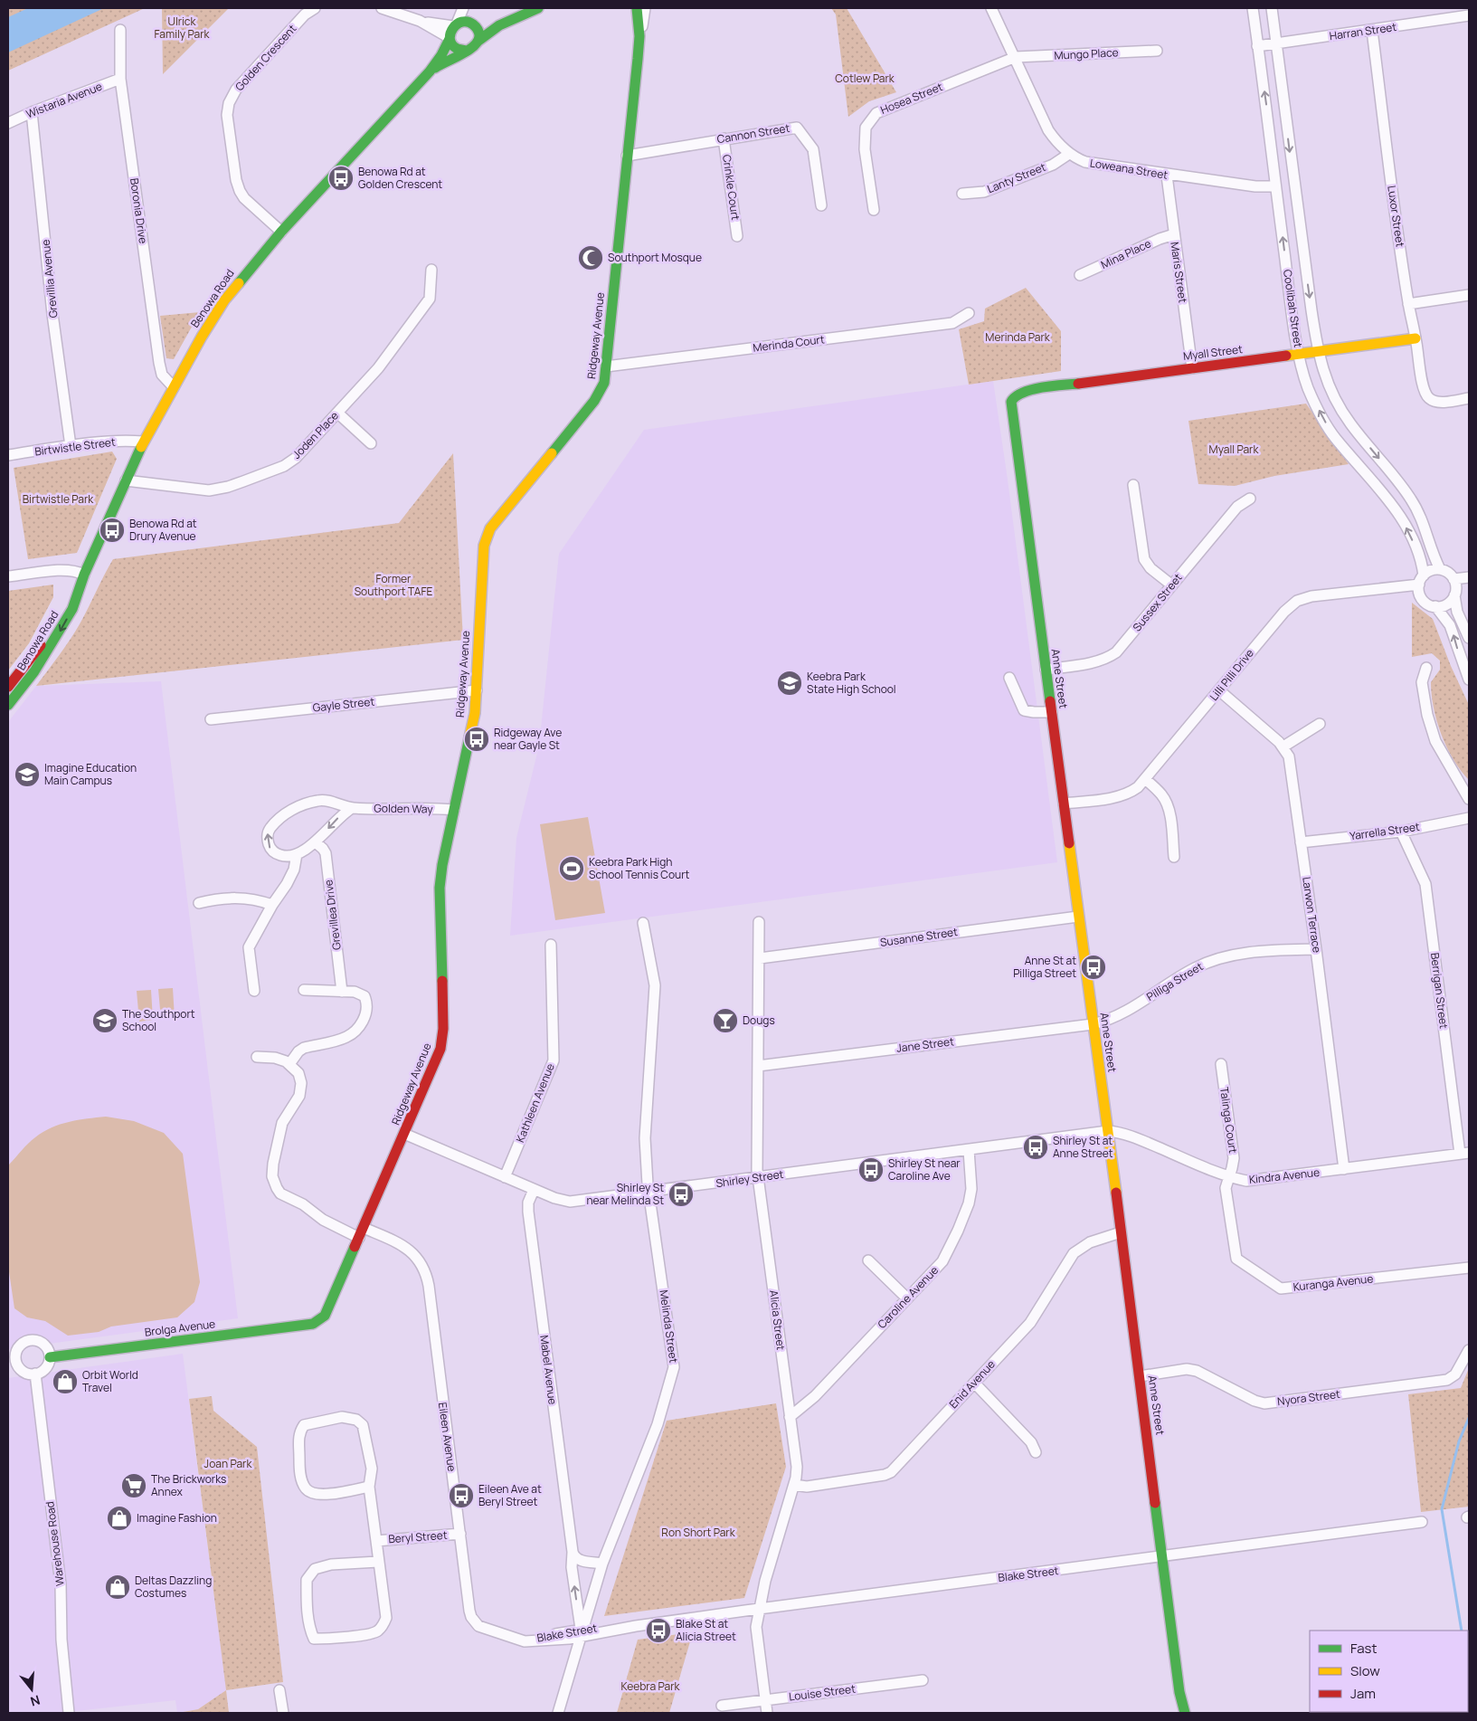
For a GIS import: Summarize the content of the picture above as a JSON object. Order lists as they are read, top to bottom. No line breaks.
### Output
{"streets":{"street":["Harran Street","Mungo Place","Golden Crescent","Hosea Street","Wistaria Avenue","Cannon Street","Loweana Street","Lanty Street","Crinkle Court","Boronia Drive","Luxor Street","Mina Place","Maris Street","Grevillia Avenue","Benowa Road","Coolibah Street","Ridgeway Avenue","Merinda Court","Myall Street","Joden Place","Birtwistle Street","Sussex Street","Lilli Pilli Drive","Anne Street","Gayle Street","Golden Way","Yarrella Street","Grevillea Drive","Larwon Terrace","Susanne Street","Pilliga Street","Berrigan Street","Jane Street","Kathleen Avenue","Talinga Court","Kindra Avenue","Shirley Street","Kuranga Avenue","Caroline Avenue","Alicia Street","Melinda Street","Brolga Avenue","Mabel Avenue","Enid Avenue","Nyora Street","Eileen Avenue","Beryl Street","Warehouse Road","Blake Street","Louise Street"]},"crossings":[["Harran Street","Luxor Street"],["Harran Street","Coolibah Street"],["Mungo Place","Hosea Street"],["Mungo Place","Loweana Street"],["Golden Crescent","Benowa Road"],["Hosea Street","Loweana Street"],["Wistaria Avenue","Boronia Drive"],["Wistaria Avenue","Grevillia Avenue"],["Cannon Street","Crinkle Court"],["Cannon Street","Ridgeway Avenue"],["Loweana Street","Lanty Street"],["Loweana Street","Maris Street"],["Loweana Street","Coolibah Street"],["Boronia Drive","Benowa Road"],["Luxor Street","Myall Street"],["Mina Place","Maris Street"],["Maris Street","Myall Street"],["Grevillia Avenue","Birtwistle Street"],["Benowa Road","Joden Place"],["Benowa Road","Birtwistle Street"],["Coolibah Street","Myall Street"],["Coolibah Street","Lilli Pilli Drive"],["Ridgeway Avenue","Merinda Court"],["Ridgeway Avenue","Gayle Street"],["Ridgeway Avenue","Golden Way"],["Ridgeway Avenue","Shirley Street"],["Ridgeway Avenue","Brolga Avenue"],["Ridgeway Avenue","Eileen Avenue"],["Myall Street","Anne Street"],["Sussex Street","Anne Street"],["Lilli Pilli Drive","Anne Street"],["Anne Street","Susanne Street"],["Anne Street","Pilliga Street"],["Anne Street","Jane Street"],["Anne Street","Kindra Avenue"],["Anne Street","Shirley Street"],["Anne Street","Enid Avenue"],["Anne Street","Nyora Street"],["Anne Street","Blake Street"],["Yarrella Street","Larwon Terrace"],["Yarrella Street","Berrigan Street"],["Larwon Terrace","Pilliga Street"],["Larwon Terrace","Kindra Avenue"],["Susanne Street","Alicia Street"],["Pilliga Street","Jane Street"],["Berrigan Street","Kindra Avenue"],["Jane Street","Alicia Street"],["Kathleen Avenue","Shirley Street"],["Talinga Court","Kindra Avenue"],["Talinga Court","Kuranga Avenue"],["Kindra Avenue","Shirley Street"],["Kindra Avenue","Kuranga Avenue"],["Shirley Street","Caroline Avenue"],["Shirley Street","Alicia Street"],["Shirley Street","Melinda Street"],["Shirley Street","Mabel Avenue"],["Caroline Avenue","Alicia Street"],["Alicia Street","Enid Avenue"],["Alicia Street","Blake Street"],["Alicia Street","Louise Street"],["Melinda Street","Mabel Avenue"],["Melinda Street","Blake Street"],["Brolga Avenue","Warehouse Road"],["Mabel Avenue","Blake Street"],["Eileen Avenue","Beryl Street"],["Eileen Avenue","Blake Street"]],"parks":["Ulrick Family Park","Cotlew Park","Merinda Park","Myall Park","Birtwistle Park","Former Southport TAFE","Joan Park","Ron Short Park","Keebra Park"],"places":{"bus stop":["Benowa Rd at Golden Crescent","Benowa Rd at Drury Avenue","Ridgeway Ave near Gayle St","Anne St at Pilliga Street","Shirley St at Anne Street","Shirley St near Caroline Ave","Shirley St near Melinda St","Eileen Ave at Beryl Street","Blake St at Alicia Street"],"mosque":["Southport Mosque"],"school or university":["Keebra Park State High School","Imagine Education Main Campus","The Southport School"],"sports":["Keebra Park High School Tennis Court"],"bar":["Dougs"],"shop":["Orbit World Travel","Imagine Fashion","Deltas Dazzling Costumes"],"supermarket":["The Brickworks Annex"]},"legend":["Fast","Slow","Jam"],"north":"bottom"}
